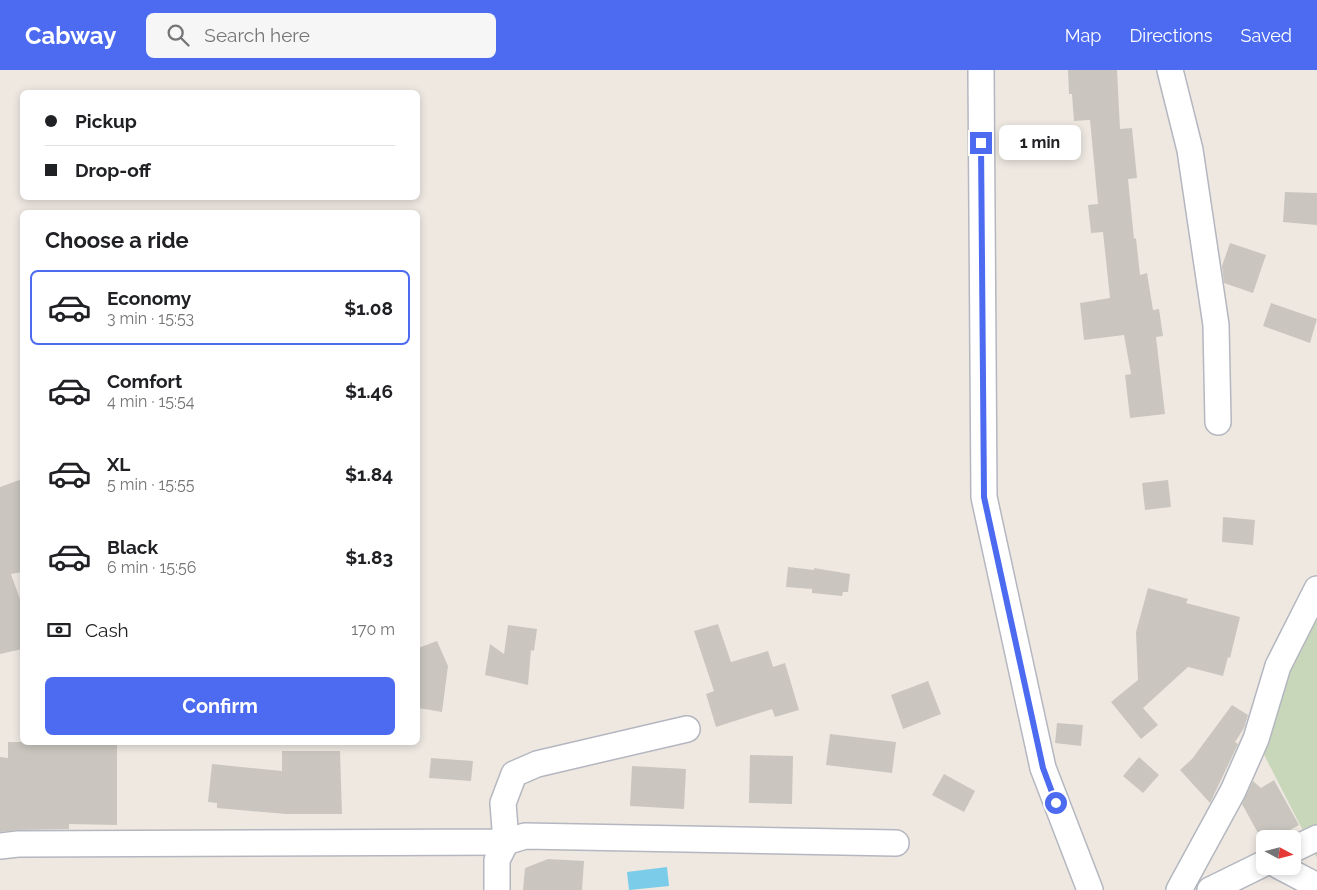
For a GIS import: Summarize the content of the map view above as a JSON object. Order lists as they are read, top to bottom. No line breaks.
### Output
{"north":"right","page":{"header":"Cabway","search":"Search here","nav":["Map","Directions","Saved"],"banner":["Pickup","Drop-off"],"bubble":"1 min","heading":"Choose a ride","list":[{"name":"Economy","note":"3 min · 15:53","value":"$1.08"},{"name":"Comfort","note":"4 min · 15:54","value":"$1.46"},{"name":"XL","note":"5 min · 15:55","value":"$1.84"},{"name":"Black","note":"6 min · 15:56","value":"$1.83"}],"pay":["Cash","170 m"],"buttons":"Confirm"}}
